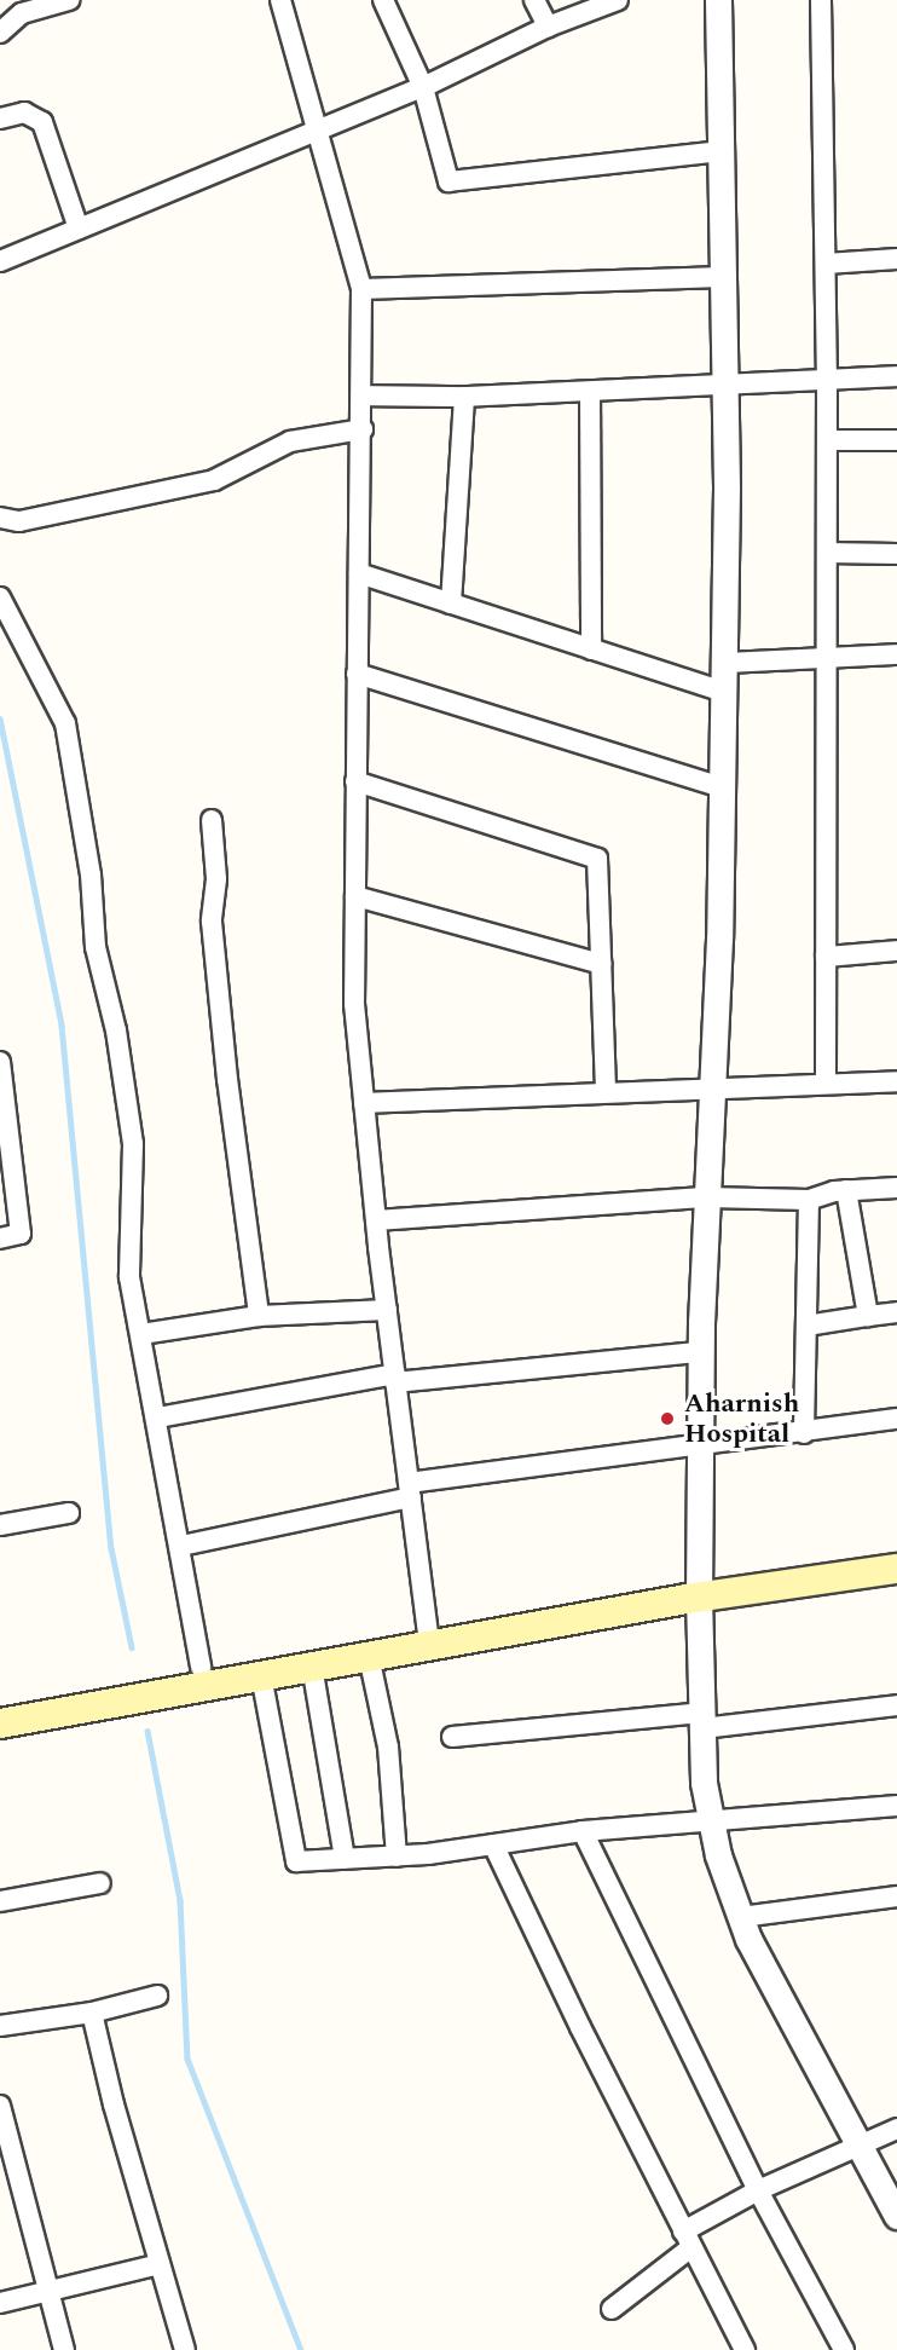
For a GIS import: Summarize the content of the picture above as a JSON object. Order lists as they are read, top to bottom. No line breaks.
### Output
{"places":["Aharnish Hospital"]}
